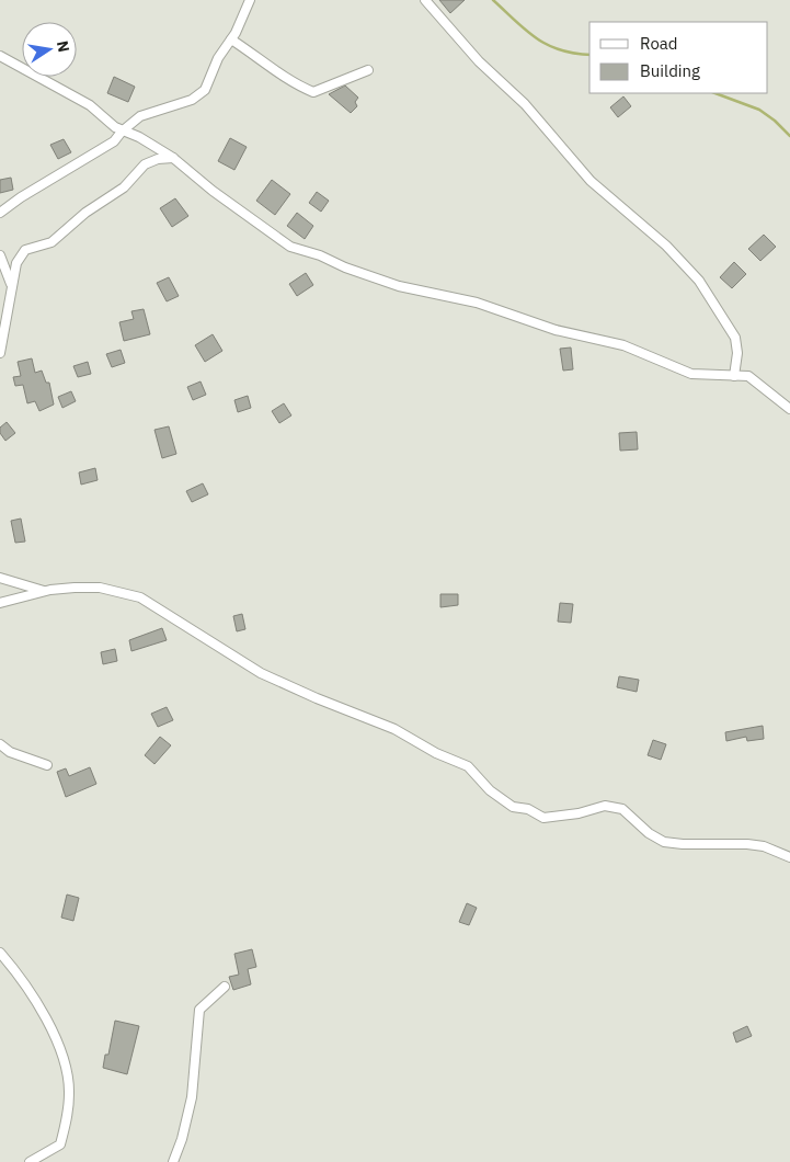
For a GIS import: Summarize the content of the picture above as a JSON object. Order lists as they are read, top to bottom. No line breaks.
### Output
{"legend":["Road","Building"],"north":"right"}
